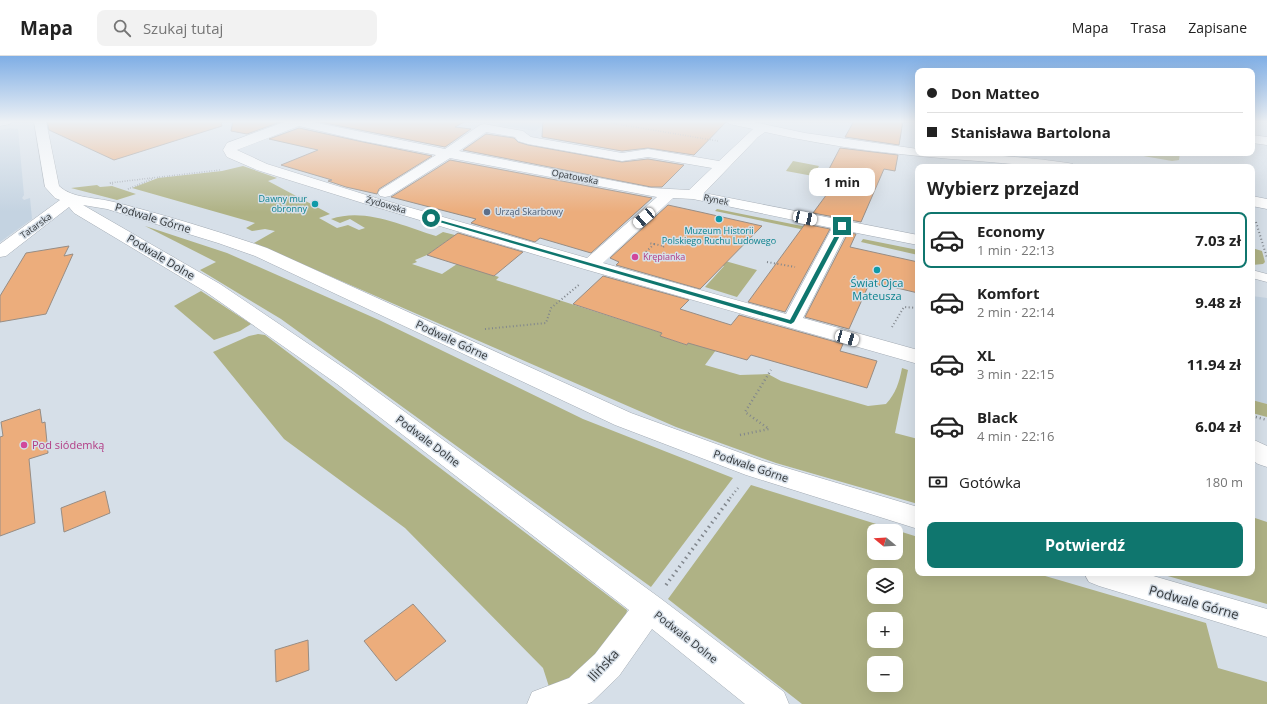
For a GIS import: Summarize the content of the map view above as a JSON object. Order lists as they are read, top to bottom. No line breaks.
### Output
{"streets":{"street":["Opatowska","Rynek","Żydowska","Podwale Górne","Tatarska","Podwale Dolne","Ilińska"]},"crossings":[["Opatowska","Rynek"],["Podwale Górne","Tatarska"],["Podwale Górne","Podwale Dolne"],["Tatarska","Podwale Dolne"],["Podwale Dolne","Ilińska"]],"places":["Dawny mur obronny","Urząd Skarbowy","Muzeum Historii Polskiego Ruchu Ludowego","Krępianka","Świat Ojca Mateusza","Pod siódemką"],"north":"left","page":{"header":"Mapa","search":"Szukaj tutaj","nav":["Mapa","Trasa","Zapisane"],"banner":["Don Matteo","Stanisława Bartolona"],"heading":"Wybierz przejazd","bubble":"1 min","list":[{"name":"Economy","note":"1 min · 22:13","value":"7.03 zł"},{"name":"Komfort","note":"2 min · 22:14","value":"9.48 zł"},{"name":"XL","note":"3 min · 22:15","value":"11.94 zł"},{"name":"Black","note":"4 min · 22:16","value":"6.04 zł"}],"pay":["Gotówka","180 m"],"buttons":"Potwierdź","map_buttons":["+","−"]}}
